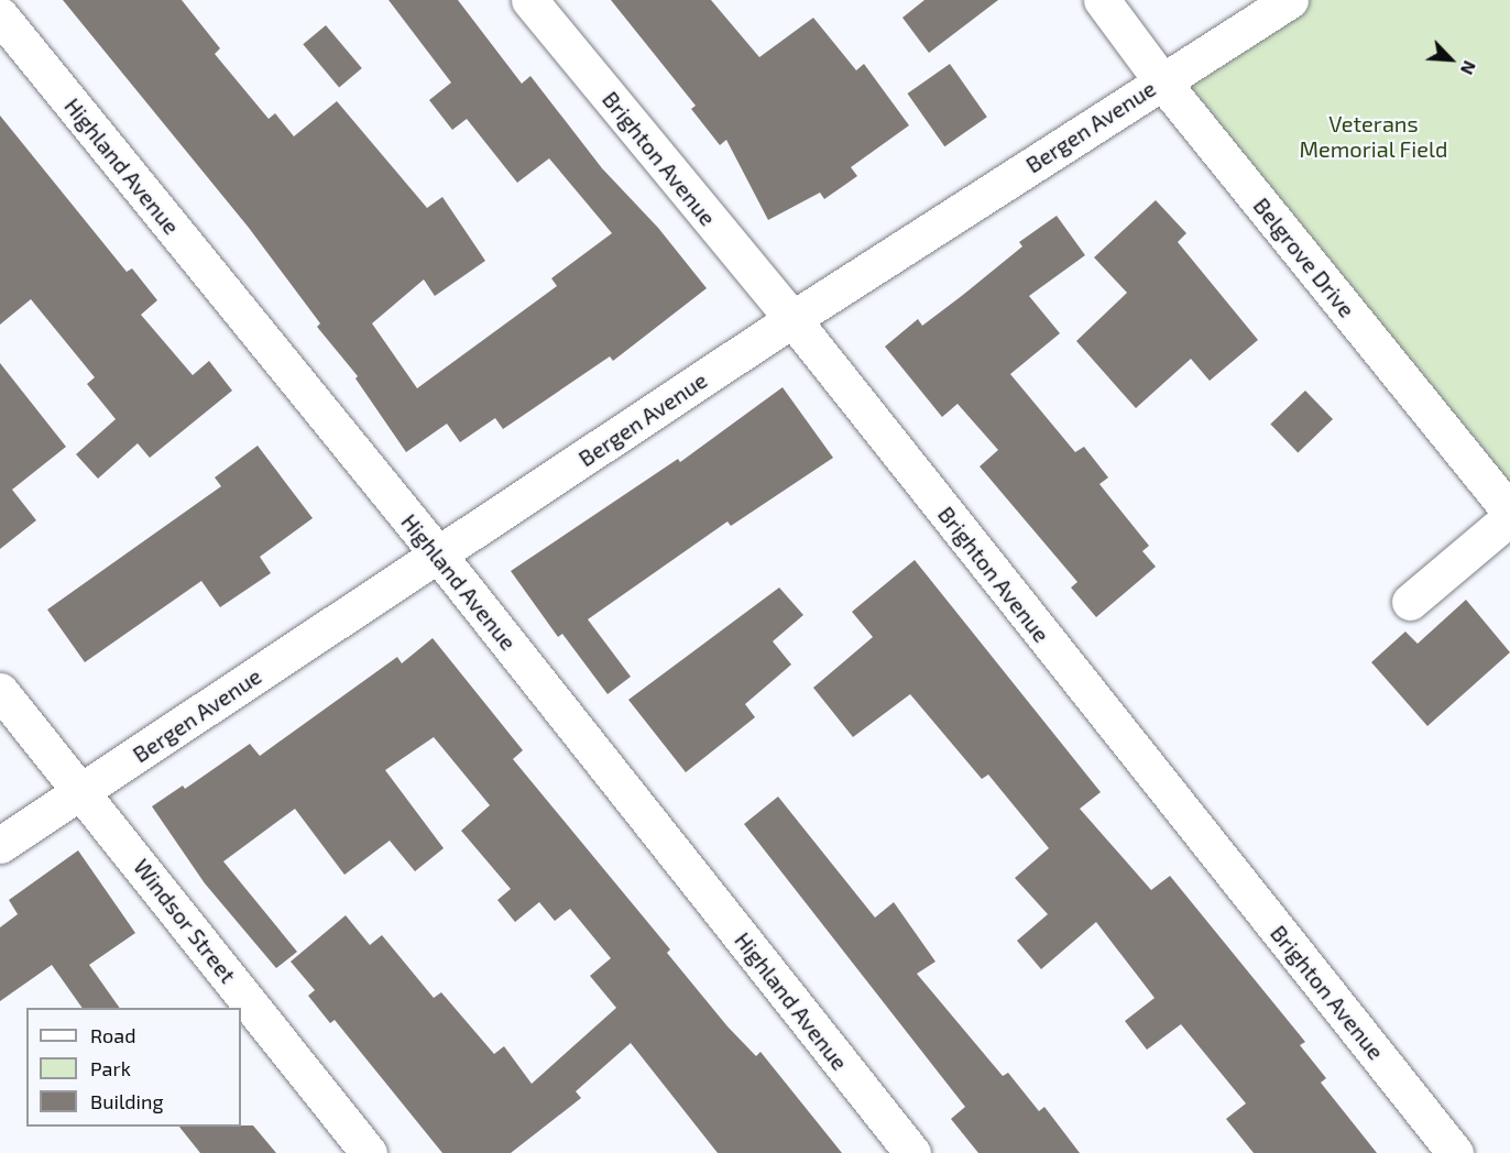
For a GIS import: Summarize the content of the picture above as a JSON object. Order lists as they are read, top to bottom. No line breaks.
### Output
{"streets":{"street":["Bergen Avenue","Brighton Avenue","Highland Avenue","Belgrove Drive","Windsor Street"]},"crossings":[["Bergen Avenue","Brighton Avenue"],["Bergen Avenue","Highland Avenue"],["Bergen Avenue","Belgrove Drive"],["Bergen Avenue","Windsor Street"]],"parks":["Veterans Memorial Field"],"legend":["Road","Park","Building"],"north":"bottom right"}
